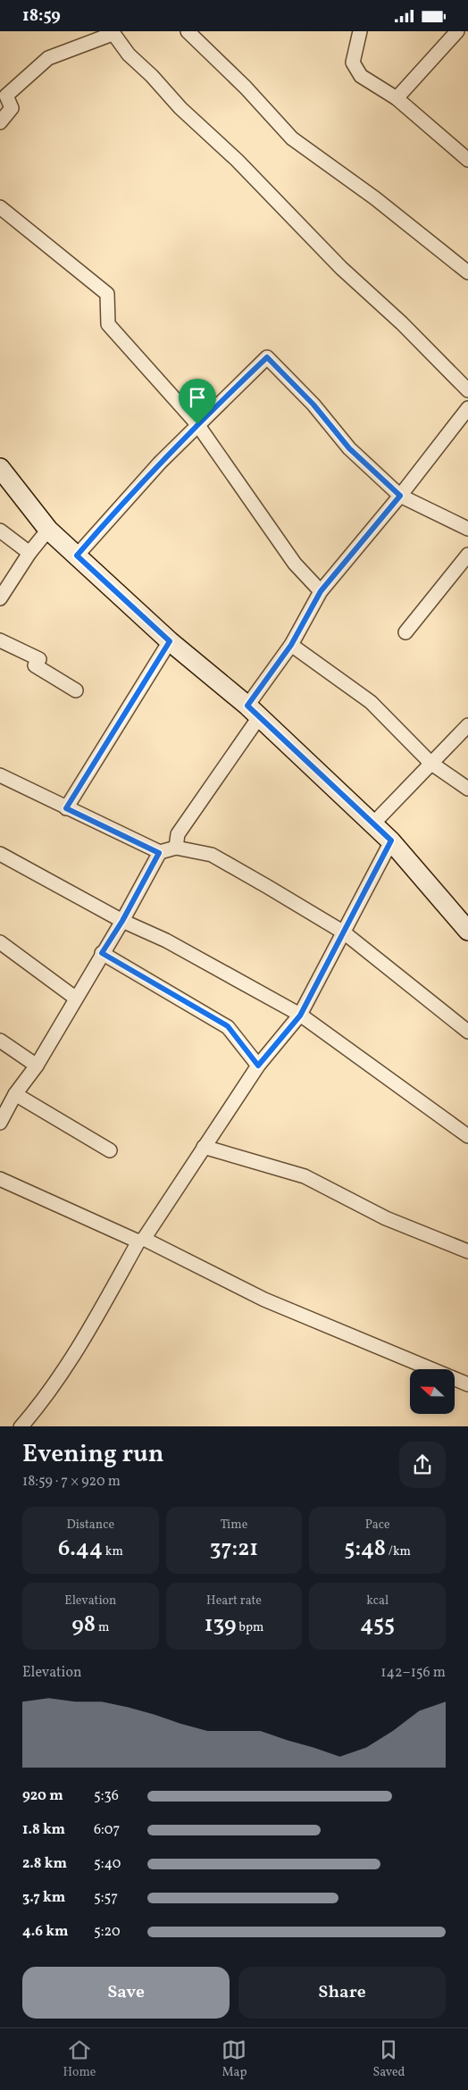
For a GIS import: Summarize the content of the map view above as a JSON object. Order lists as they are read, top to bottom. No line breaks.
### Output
{"north":"left","page":{"status":"18:59","heading":["Evening run","18:59 · 7 × 920 m"],"stats":[["Distance","6.44 km"],["Time","37:21"],["Pace","5:48 /km"],["Elevation","98 m"],["Heart rate","139 bpm"],["kcal","455"]],"chart":["Elevation","142–156 m"],"list":[{"name":"920 m","note":"5:36"},{"name":"1.8 km","note":"6:07"},{"name":"2.8 km","note":"5:40"},{"name":"3.7 km","note":"5:57"},{"name":"4.6 km","note":"5:20"}],"buttons":["Save","Share"],"tabs":["Home","Map","Saved"]}}
